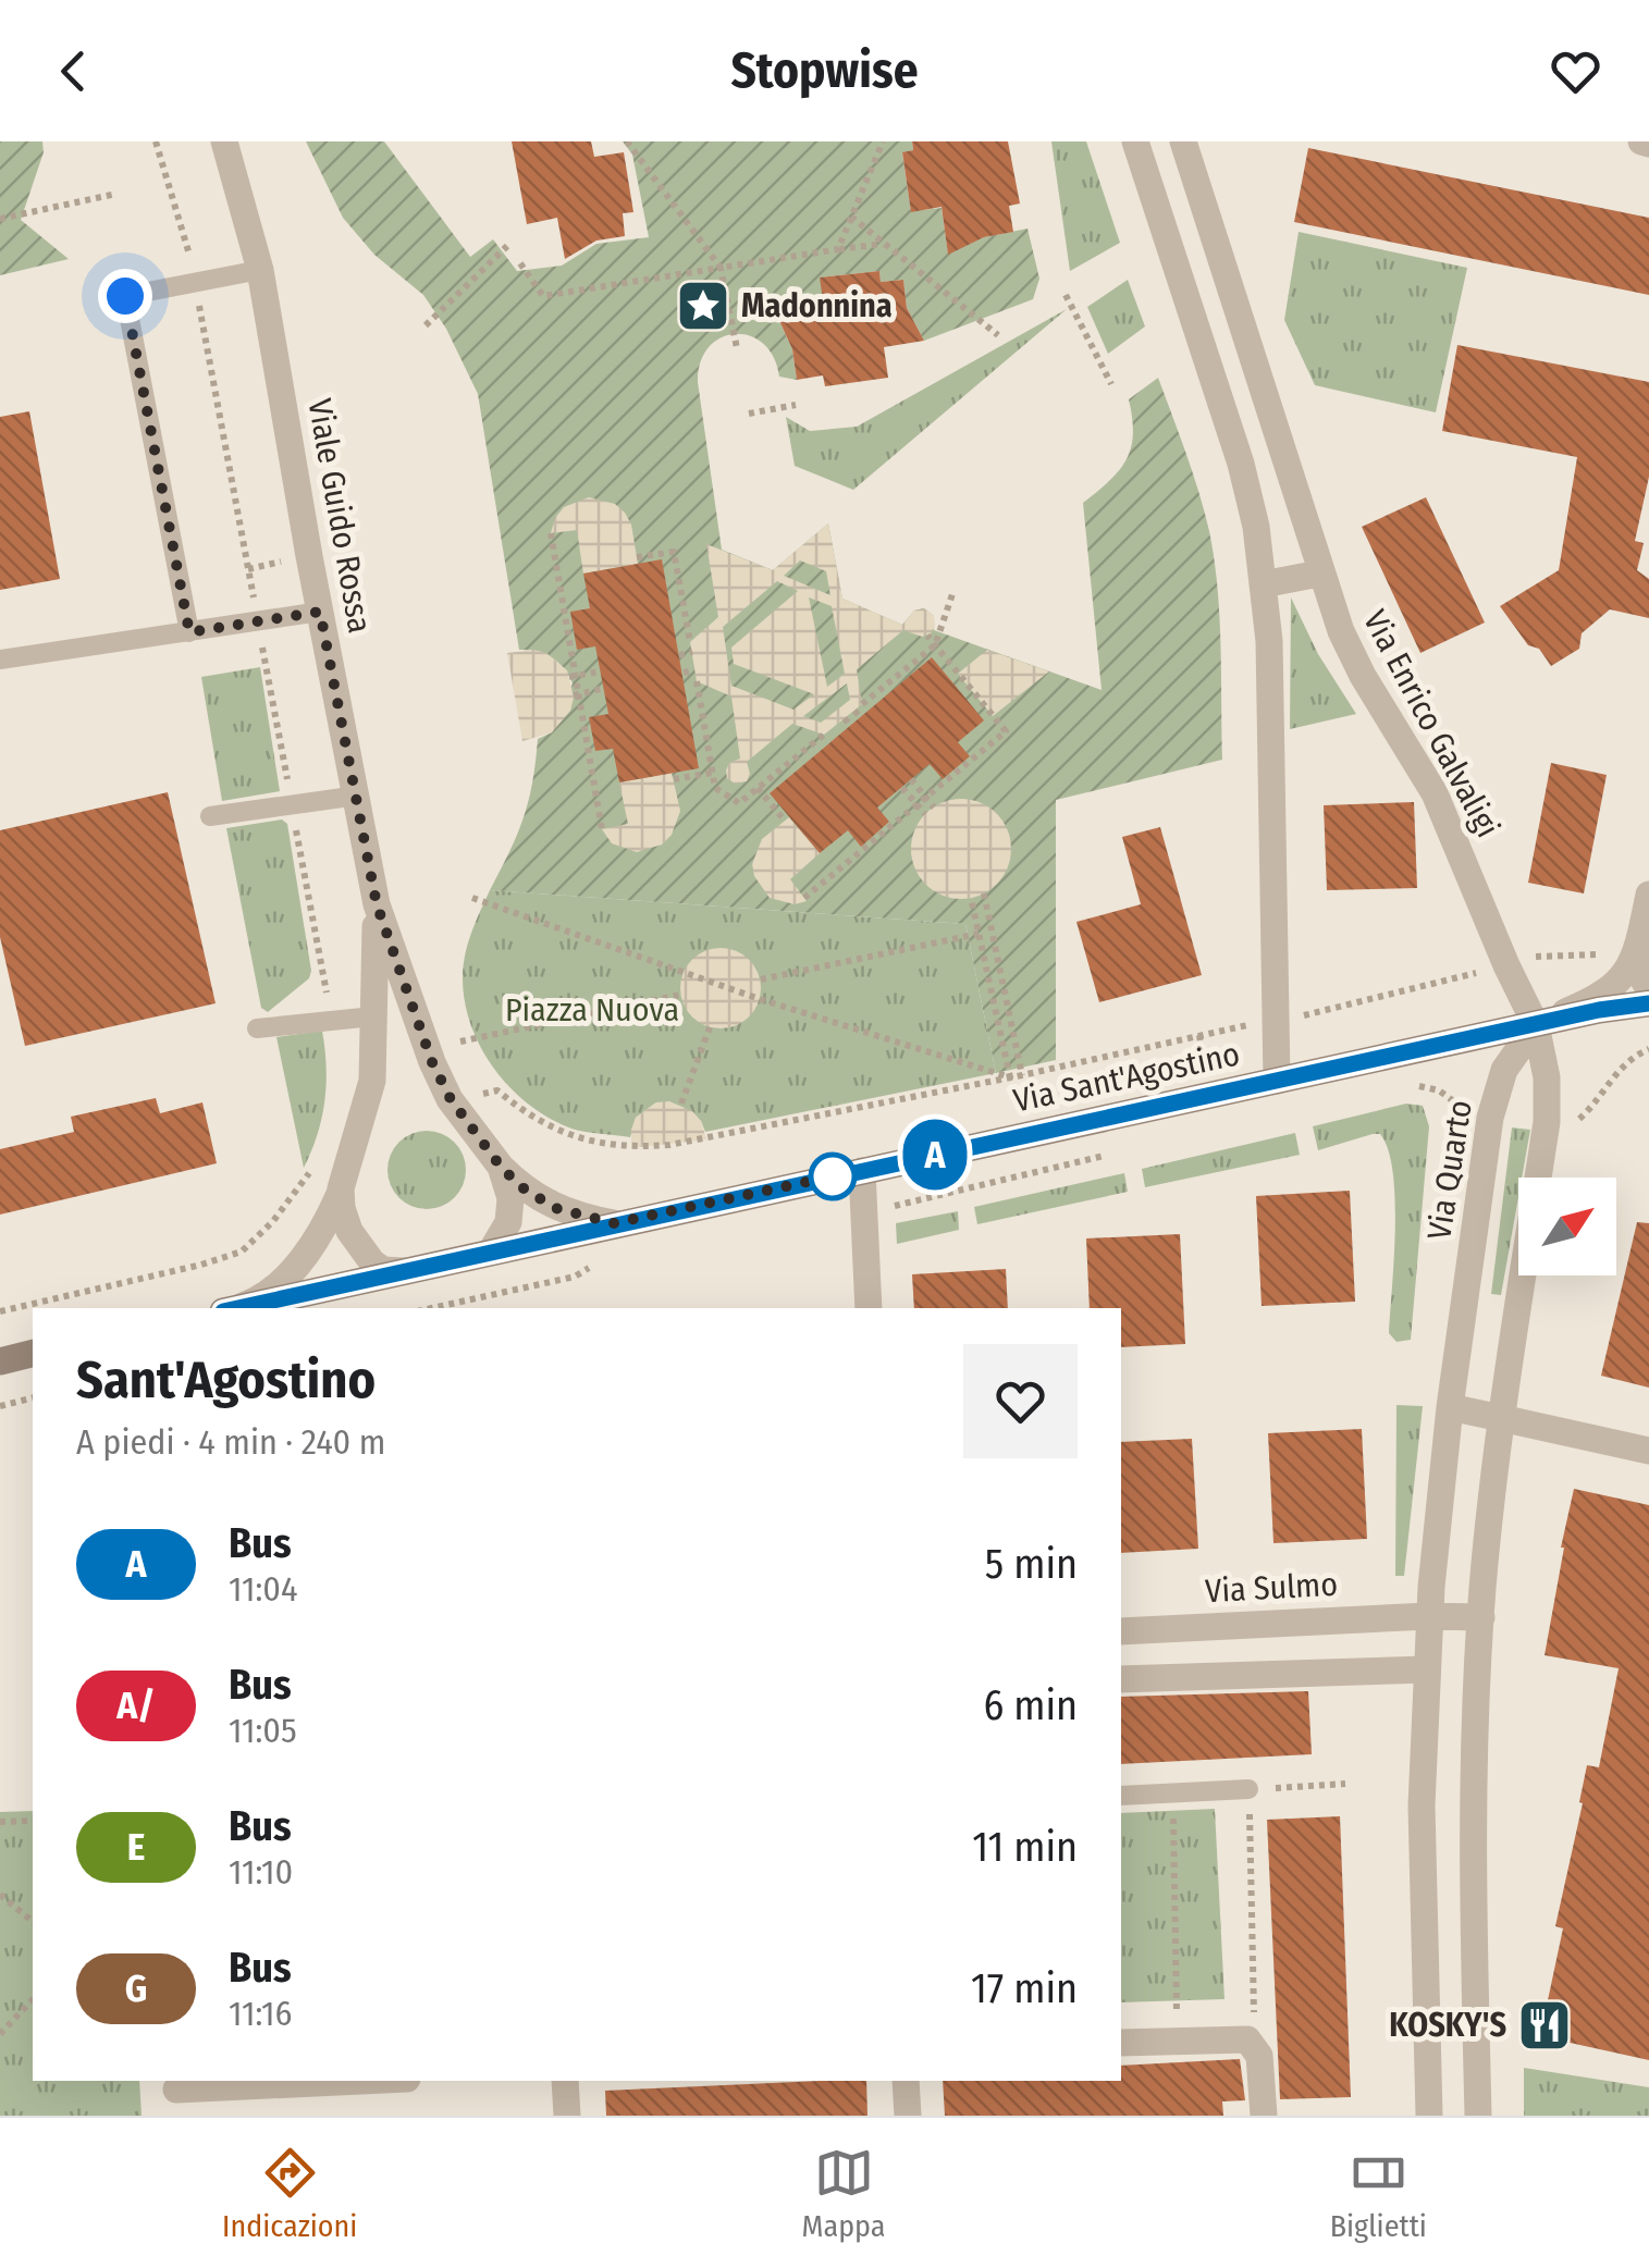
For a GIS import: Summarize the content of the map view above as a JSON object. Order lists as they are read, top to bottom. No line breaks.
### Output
{"streets":{"main road":["Via Sant'Agostino"],"street":["Viale Guido Rossa","Via Enrico Galvaligi","Via Quarto","Via Sulmo"]},"crossings":[["Viale Guido Rossa","Via Sant'Agostino"],["Via Enrico Galvaligi","Via Sant'Agostino"],["Via Enrico Galvaligi","Via Quarto"],["Via Sant'Agostino","Via Quarto"],["Via Quarto","Via Sulmo"]],"parks":["Piazza Nuova"],"places":{"place":["Madonnina"],"restaurant":["KOSKY'S"]},"lines":["bus line A"],"north":"top right","page":{"header":"Stopwise","on_map":"A","heading":["Sant'Agostino","A piedi · 4 min · 240 m"],"list":[{"mark":"A","name":"Bus","note":"11:04","value":"5 min"},{"mark":"A/","name":"Bus","note":"11:05","value":"6 min"},{"mark":"E","name":"Bus","note":"11:10","value":"11 min"},{"mark":"G","name":"Bus","note":"11:16","value":"17 min"}],"tabs":["Indicazioni","Mappa","Biglietti"]}}
